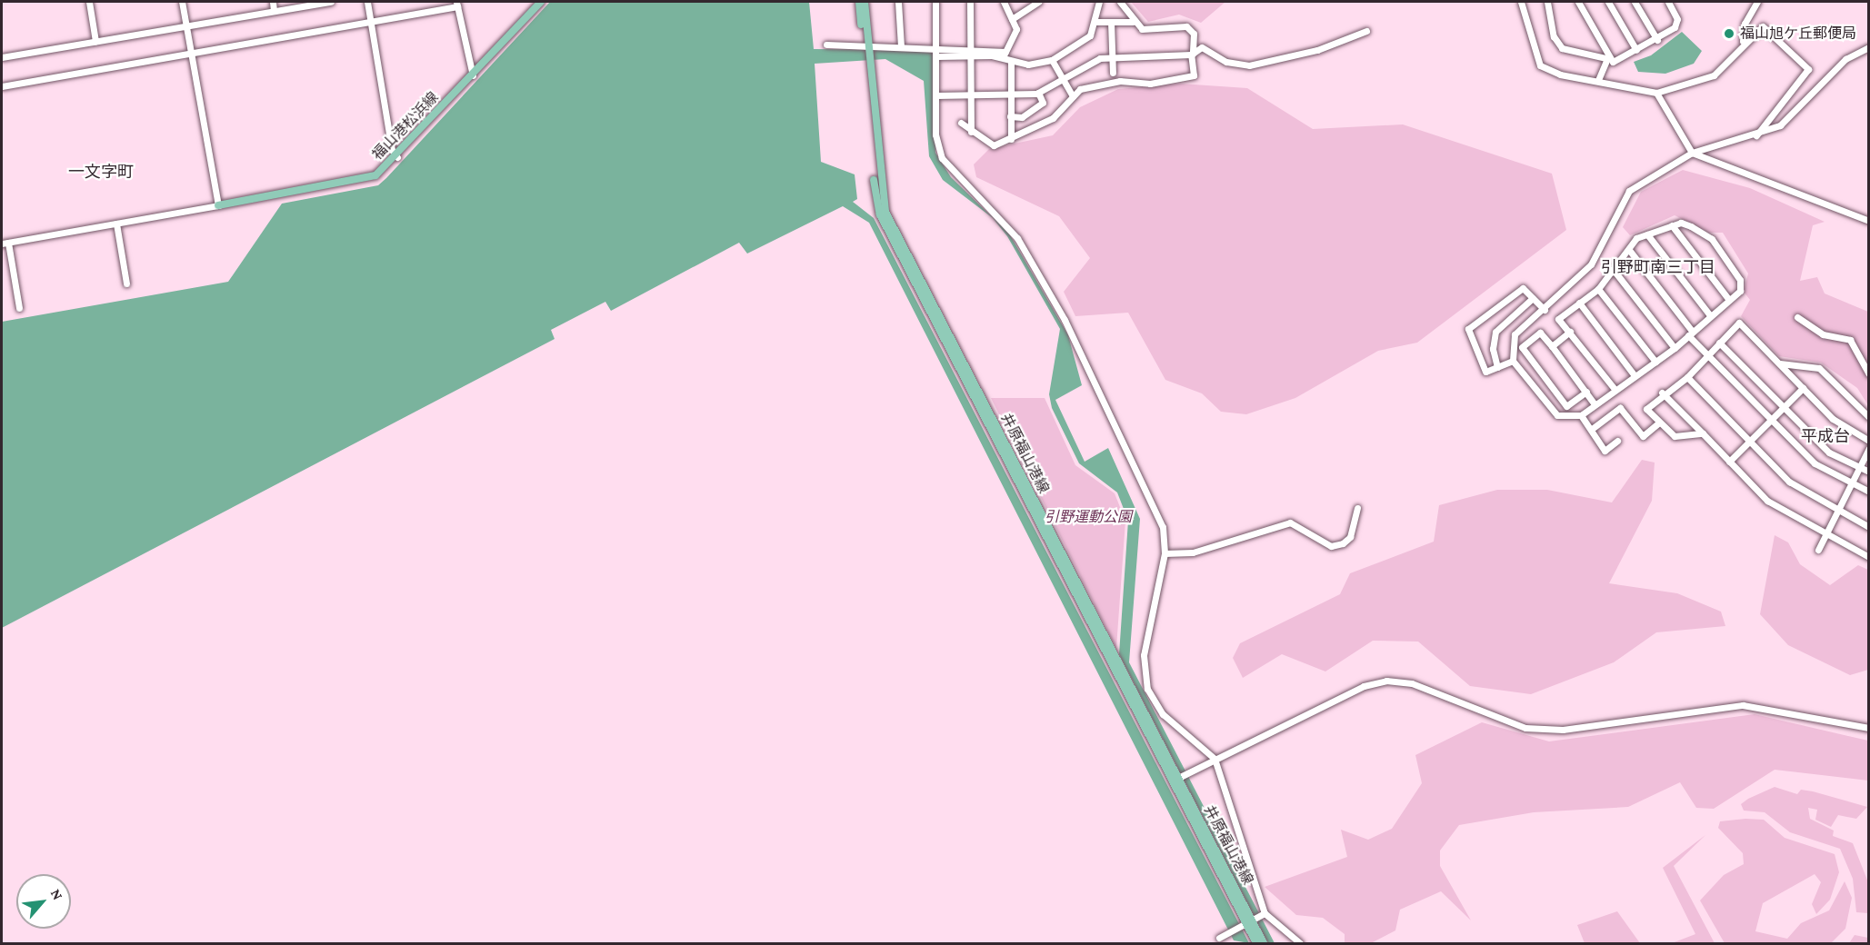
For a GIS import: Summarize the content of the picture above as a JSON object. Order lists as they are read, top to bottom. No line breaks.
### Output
{"streets":{"main road":["福山港松浜線","井原福山港線"]},"districts":["一文字町","引野町南三丁目","平成台"],"parks":["引野運動公園"],"places":["福山旭ケ丘郵便局"],"north":"top right"}
